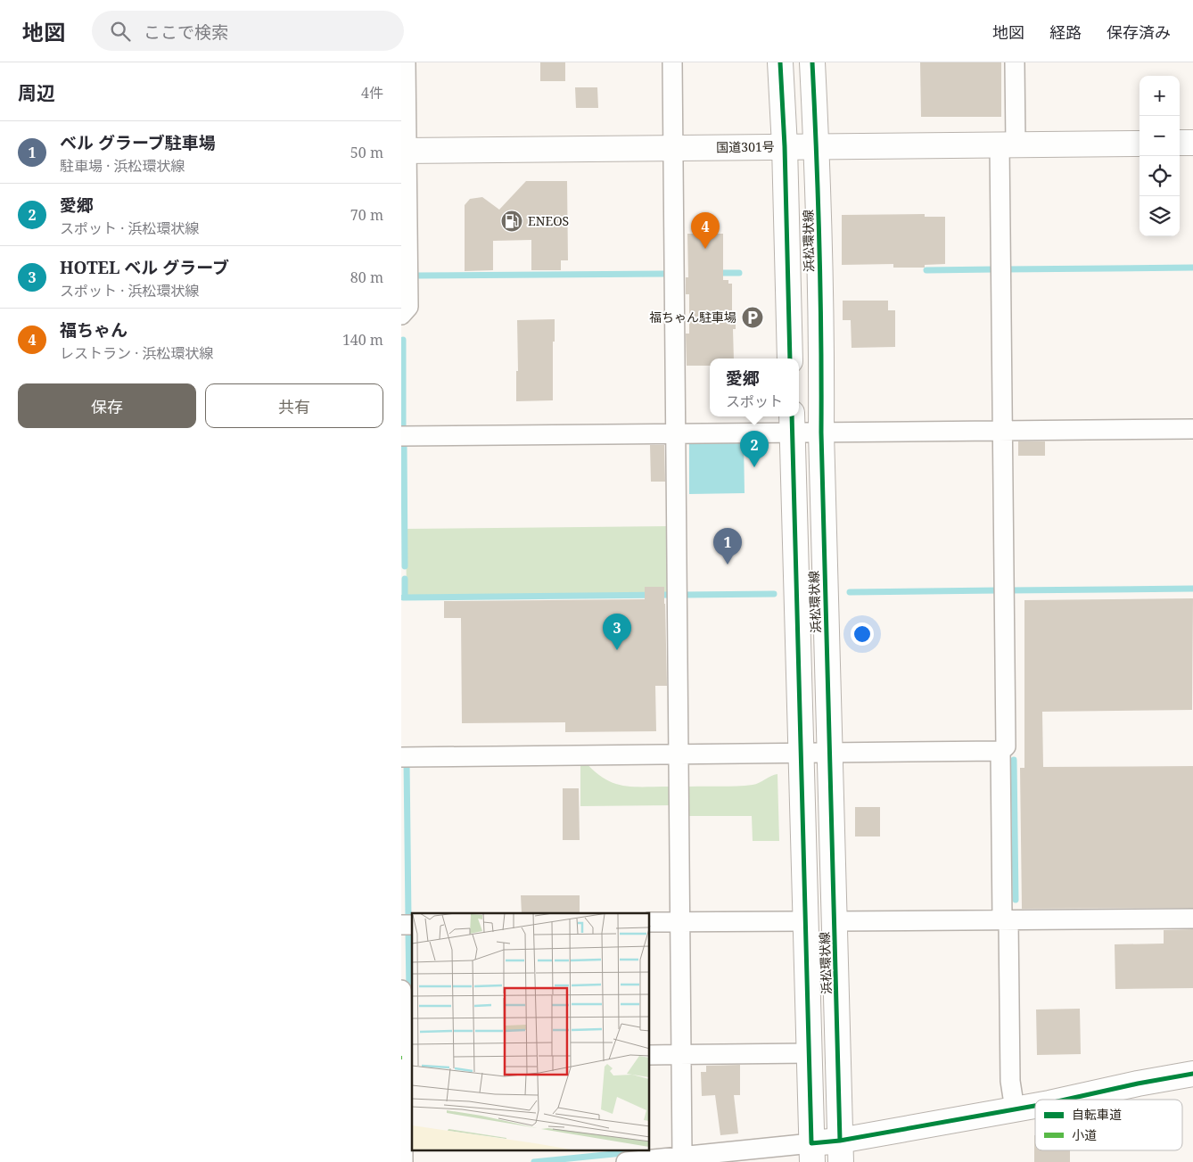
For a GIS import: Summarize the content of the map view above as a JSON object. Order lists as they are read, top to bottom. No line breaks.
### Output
{"streets":{"main road":["国道301号","浜松環状線"]},"crossings":[["国道301号","浜松環状線"]],"places":{"fuel station":["ENEOS"],"parking":["福ちゃん駐車場"]},"legend":["自転車道","小道"],"page":{"header":"地図","search":"ここで検索","nav":["地図","経路","保存済み"],"heading":["周辺","4件"],"map_buttons":["+","−"],"list":[{"mark":"1","name":"ベル グラーブ駐車場","note":"駐車場 · 浜松環状線","value":"50 m"},{"mark":"2","name":"愛郷","note":"スポット · 浜松環状線","value":"70 m"},{"mark":"3","name":"HOTEL ベル グラーブ","note":"スポット · 浜松環状線","value":"80 m"},{"mark":"4","name":"福ちゃん","note":"レストラン · 浜松環状線","value":"140 m"}],"pins":["4","2","1","3"],"popup":["愛郷","スポット"],"buttons":["保存","共有"]}}
